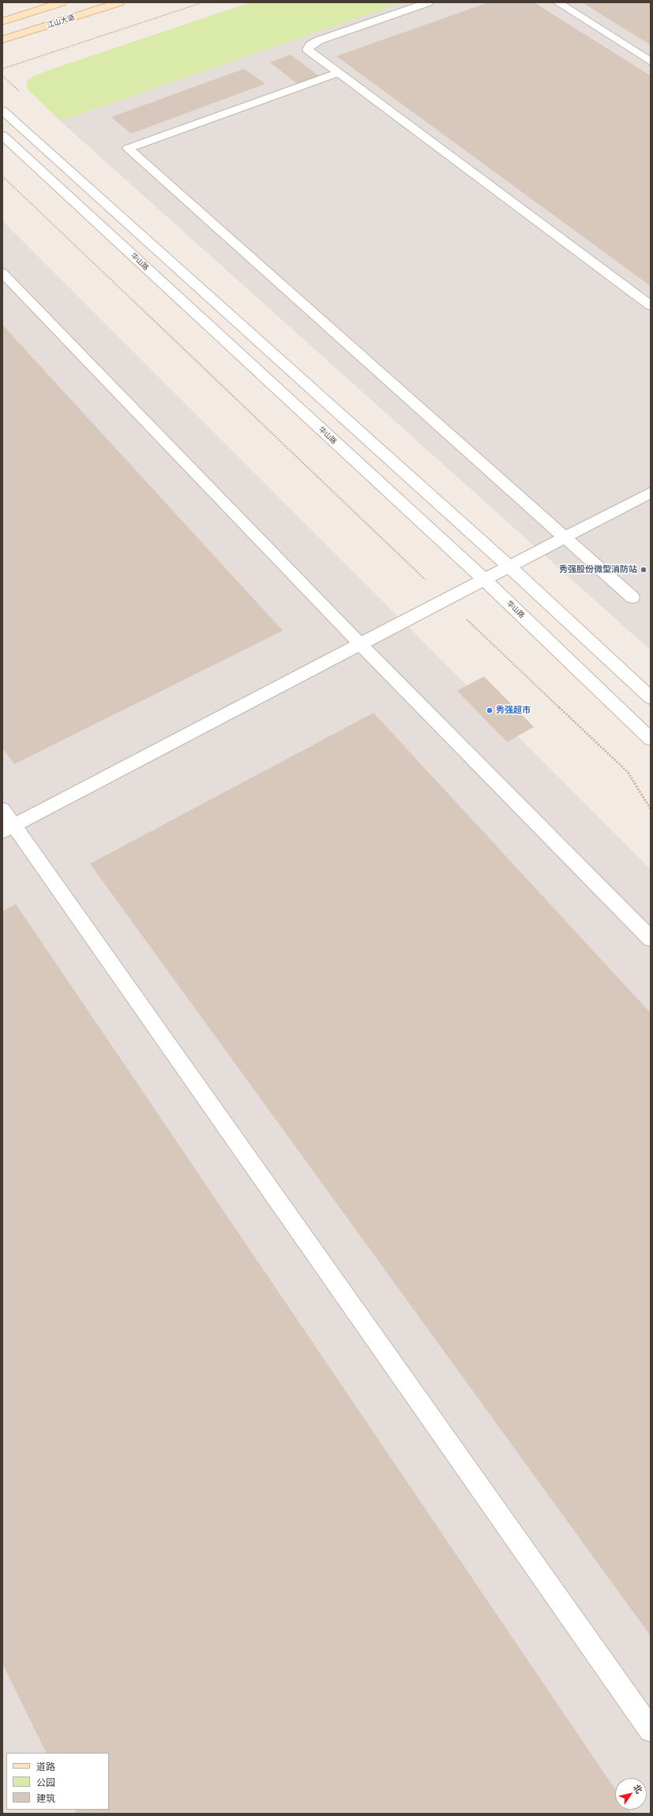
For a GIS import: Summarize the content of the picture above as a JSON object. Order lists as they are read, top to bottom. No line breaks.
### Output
{"streets":{"main road":["江山大道"],"street":["华山路"]},"places":["秀强股份微型消防站","秀强超市"],"legend":["道路","公园","建筑"],"north":"top right"}
